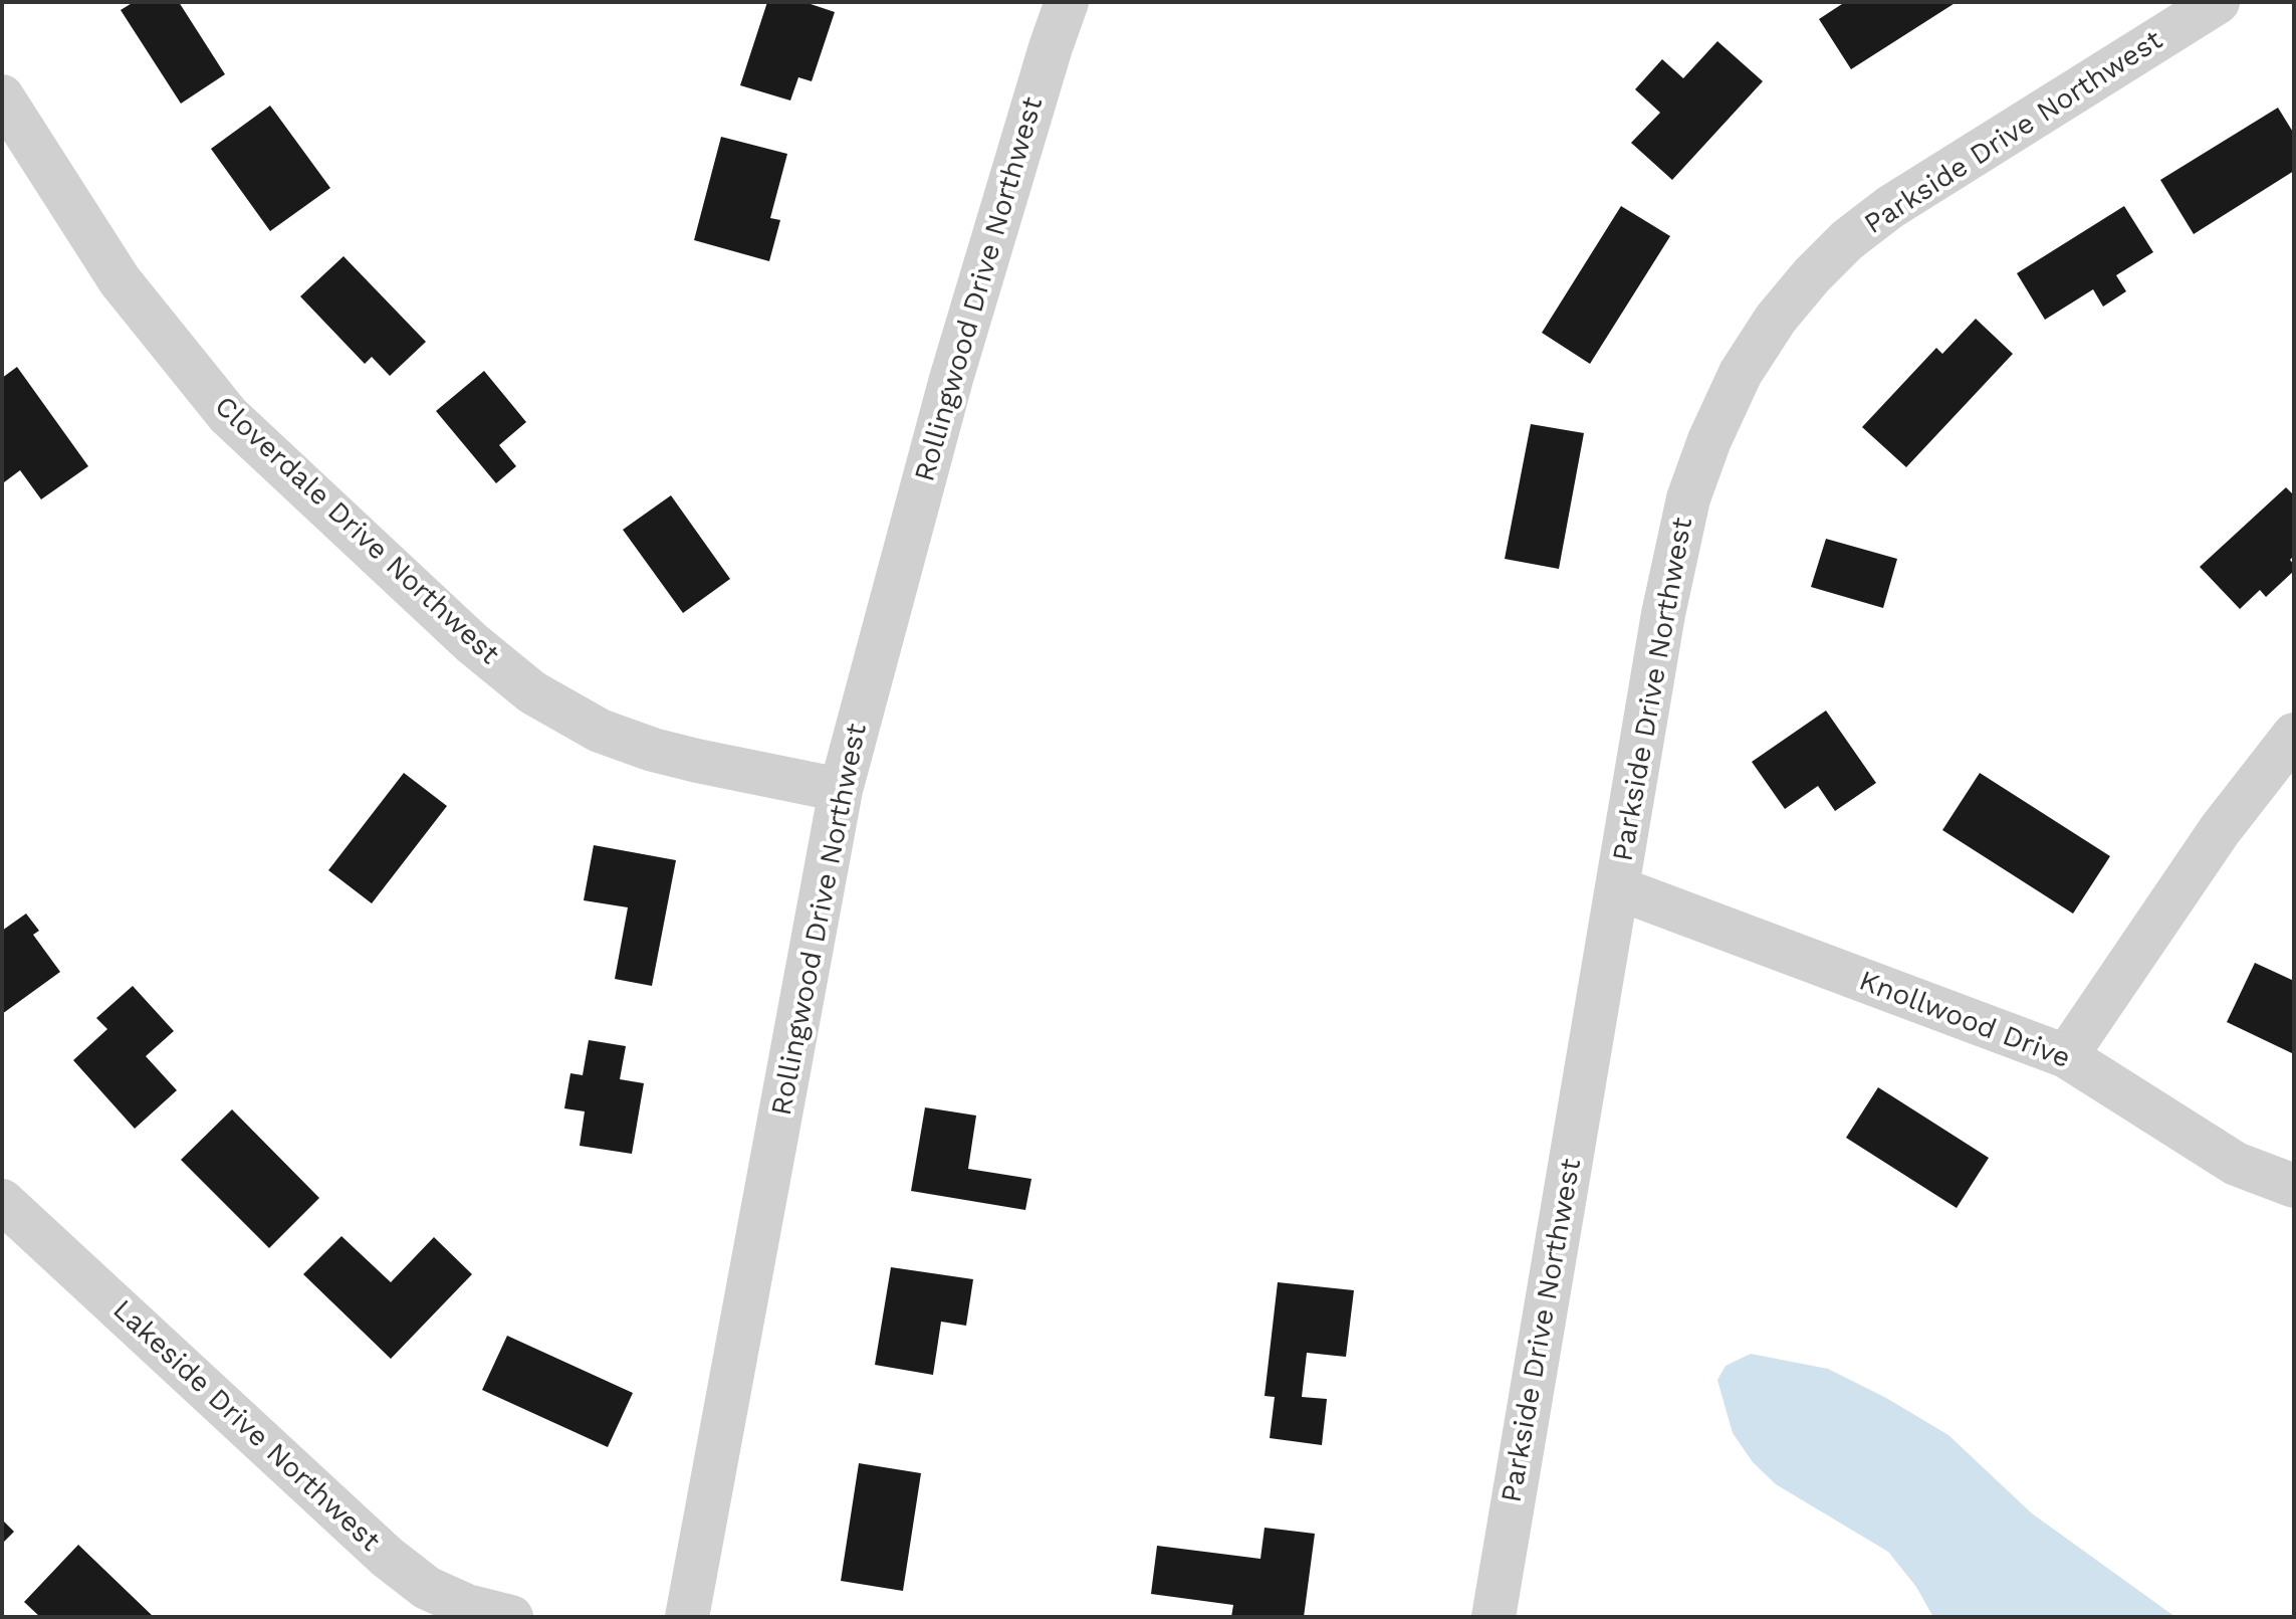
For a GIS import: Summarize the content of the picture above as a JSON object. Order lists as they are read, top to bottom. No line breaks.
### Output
{"streets":{"street":["Parkside Drive Northwest","Rollingwood Drive Northwest","Cloverdale Drive Northwest","Knollwood Drive","Lakeside Drive Northwest"]},"crossings":[["Parkside Drive Northwest","Knollwood Drive"],["Rollingwood Drive Northwest","Cloverdale Drive Northwest"]]}
